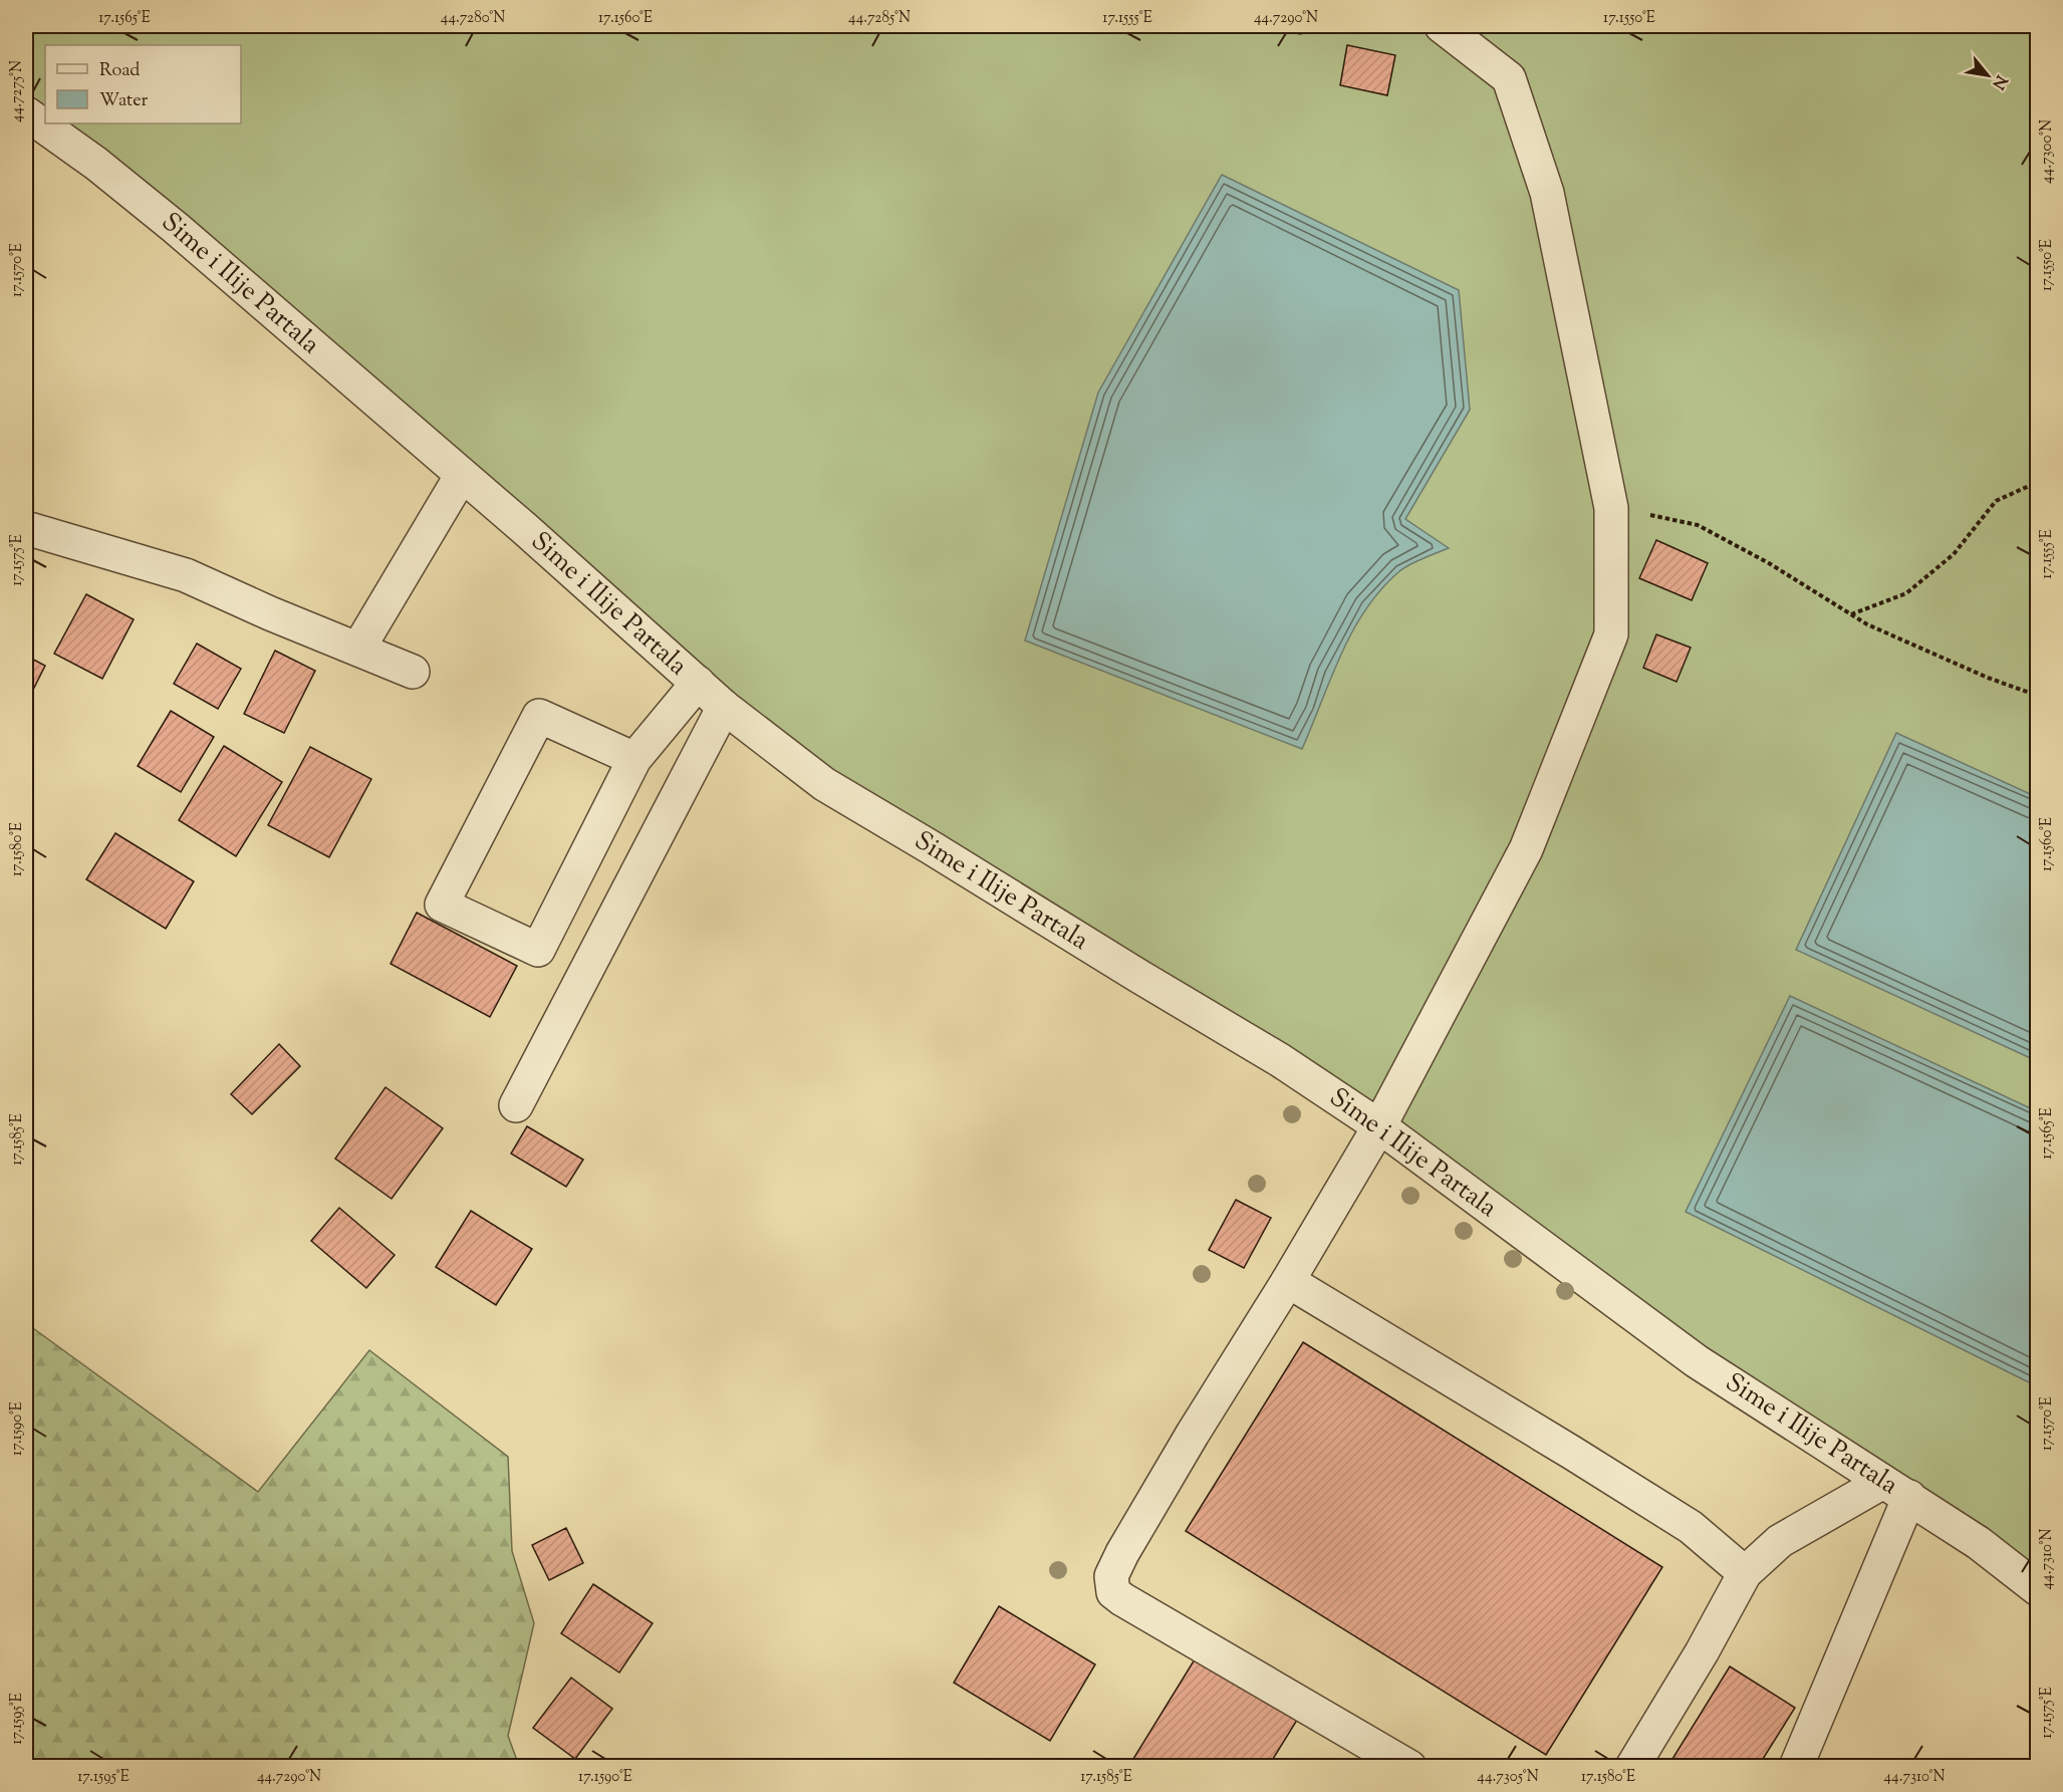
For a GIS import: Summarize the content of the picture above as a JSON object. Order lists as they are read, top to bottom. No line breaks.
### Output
{"streets":{"street":["Sime i Ilije Partala"]},"legend":["Road","Water"],"north":"bottom right","coordinates":["17.1565°E","44.7280°N","17.1560°E","44.7285°N","17.1555°E","44.7290°N","17.1550°E","44.7275°N","44.7300°N","17.1570°E","17.1575°E","17.1580°E","17.1585°E","17.1590°E","44.7310°N","17.1595°E","44.7305°N"]}
